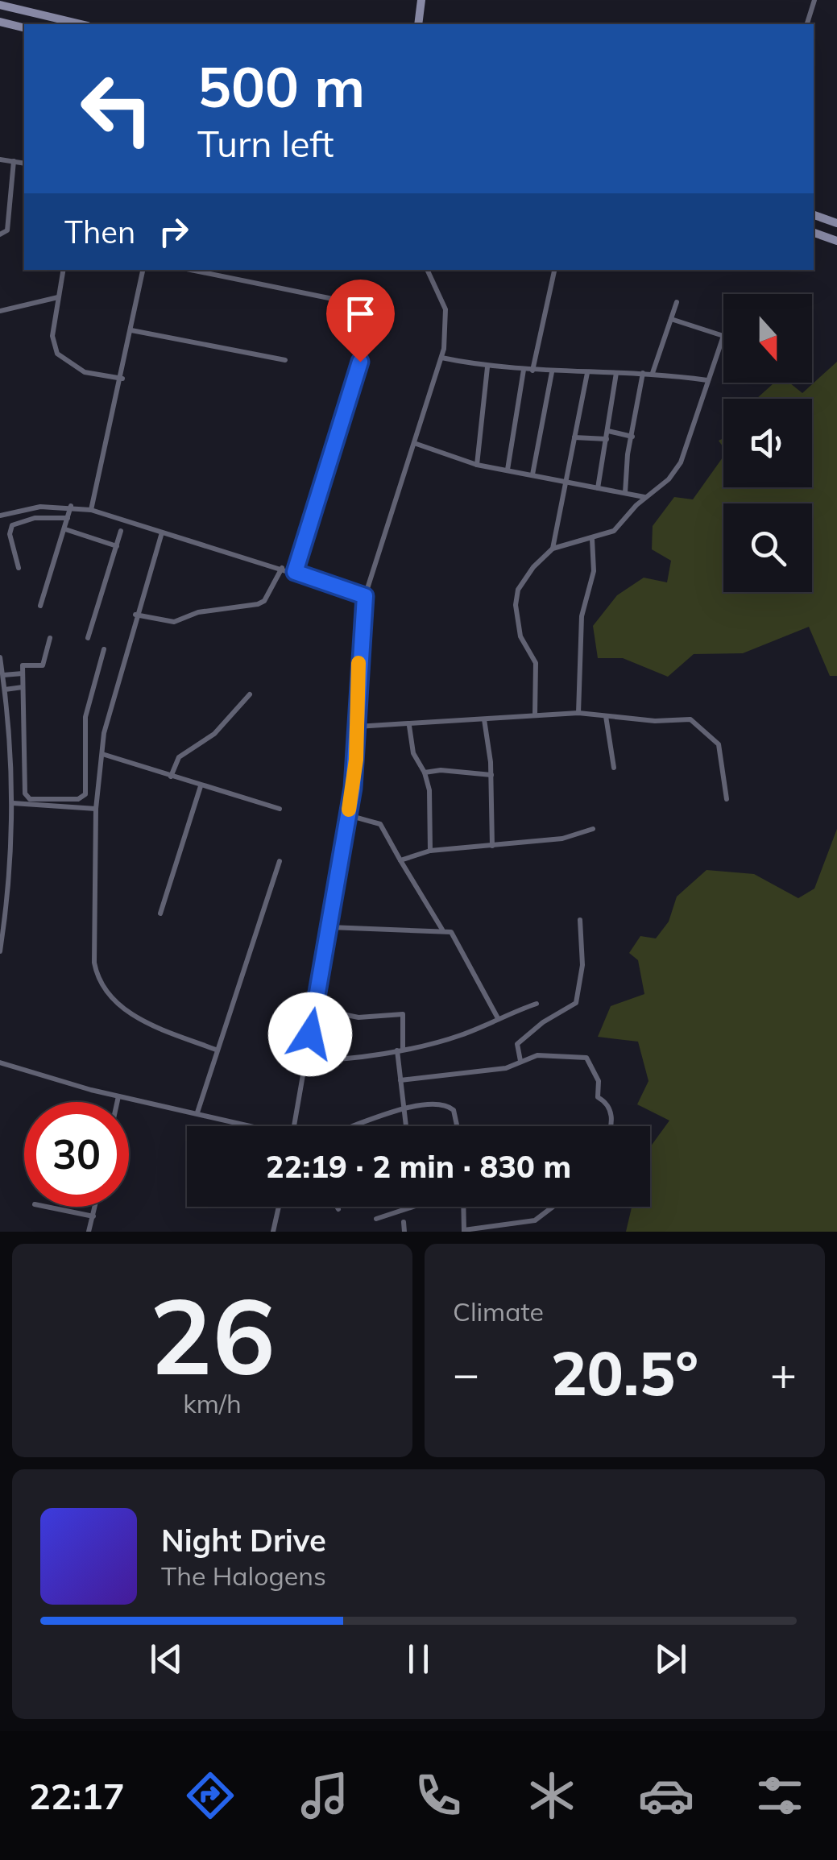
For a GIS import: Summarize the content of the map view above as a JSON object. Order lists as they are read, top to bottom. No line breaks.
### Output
{"north":"bottom","page":{"turn":["500 m","Turn left"],"then":"Then","limit":"30","trip":"22:19 · 2 min · 830 m","tile":[["26","km/h"],"Climate"],"heat":["−","20.5°","+"],"song":["Night Drive","The Halogens"],"tabs":"22:17"}}
